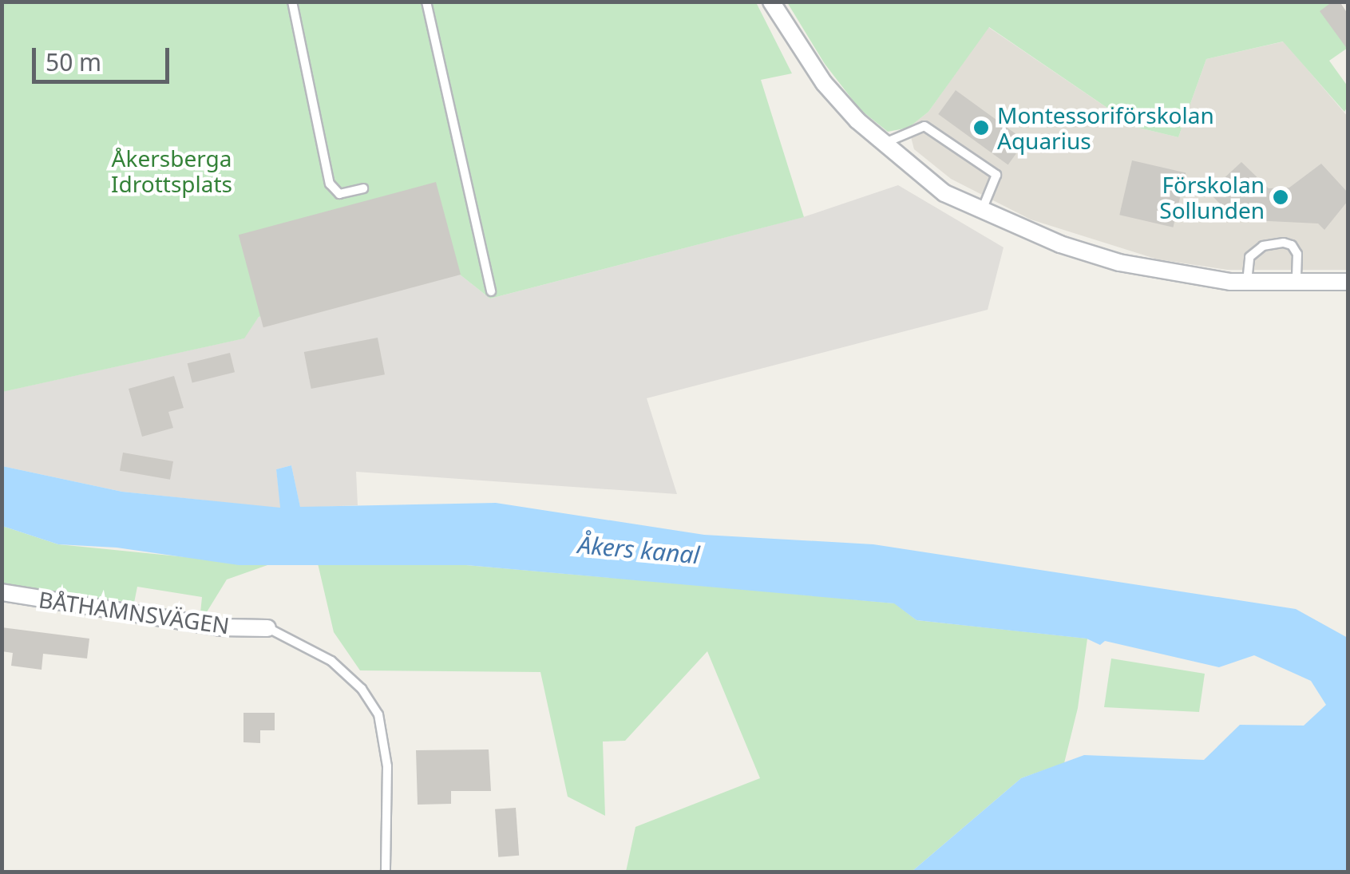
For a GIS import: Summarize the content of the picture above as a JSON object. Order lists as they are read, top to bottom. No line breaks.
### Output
{"streets":{"street":["BÅTHAMNSVÄGEN"]},"water":["Åkers kanal"],"parks":["Åkersberga Idrottsplats"],"places":["Montessoriförskolan Aquarius","Förskolan Sollunden"],"scale_bar":"50 m"}
